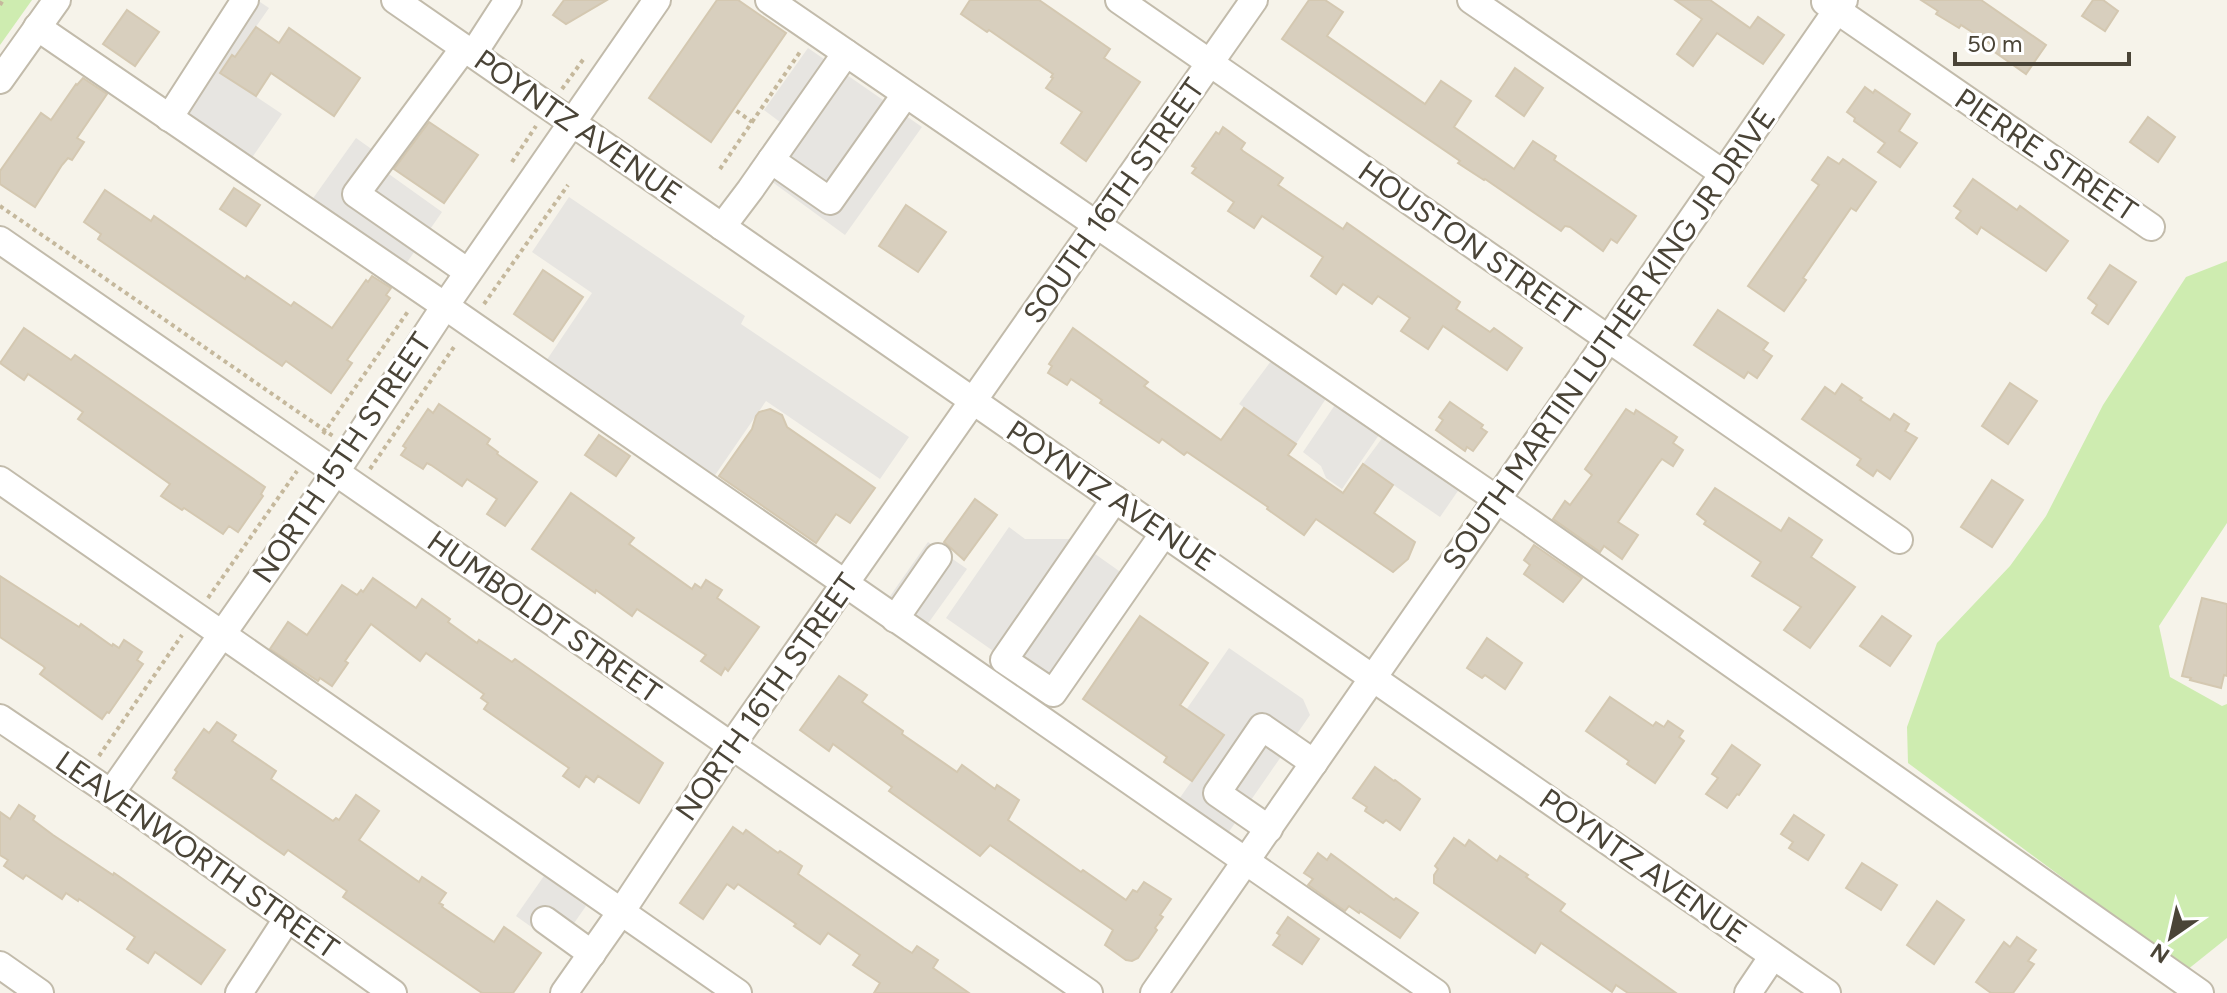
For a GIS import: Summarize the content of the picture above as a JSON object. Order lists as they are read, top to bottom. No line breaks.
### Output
{"streets":{"street":["POYNTZ AVENUE","PIERRE STREET","SOUTH 16TH STREET","HOUSTON STREET","SOUTH MARTIN LUTHER KING JR DRIVE","NORTH 15TH STREET","HUMBOLDT STREET","NORTH 16TH STREET","LEAVENWORTH STREET"]},"crossings":[["POYNTZ AVENUE","SOUTH 16TH STREET"],["POYNTZ AVENUE","SOUTH MARTIN LUTHER KING JR DRIVE"],["POYNTZ AVENUE","NORTH 15TH STREET"],["POYNTZ AVENUE","NORTH 16TH STREET"],["PIERRE STREET","SOUTH MARTIN LUTHER KING JR DRIVE"],["SOUTH 16TH STREET","HOUSTON STREET"],["SOUTH 16TH STREET","NORTH 16TH STREET"],["HOUSTON STREET","SOUTH MARTIN LUTHER KING JR DRIVE"],["NORTH 15TH STREET","HUMBOLDT STREET"],["NORTH 15TH STREET","LEAVENWORTH STREET"],["HUMBOLDT STREET","NORTH 16TH STREET"]],"scale_bar":"50 m","north":"bottom left"}
